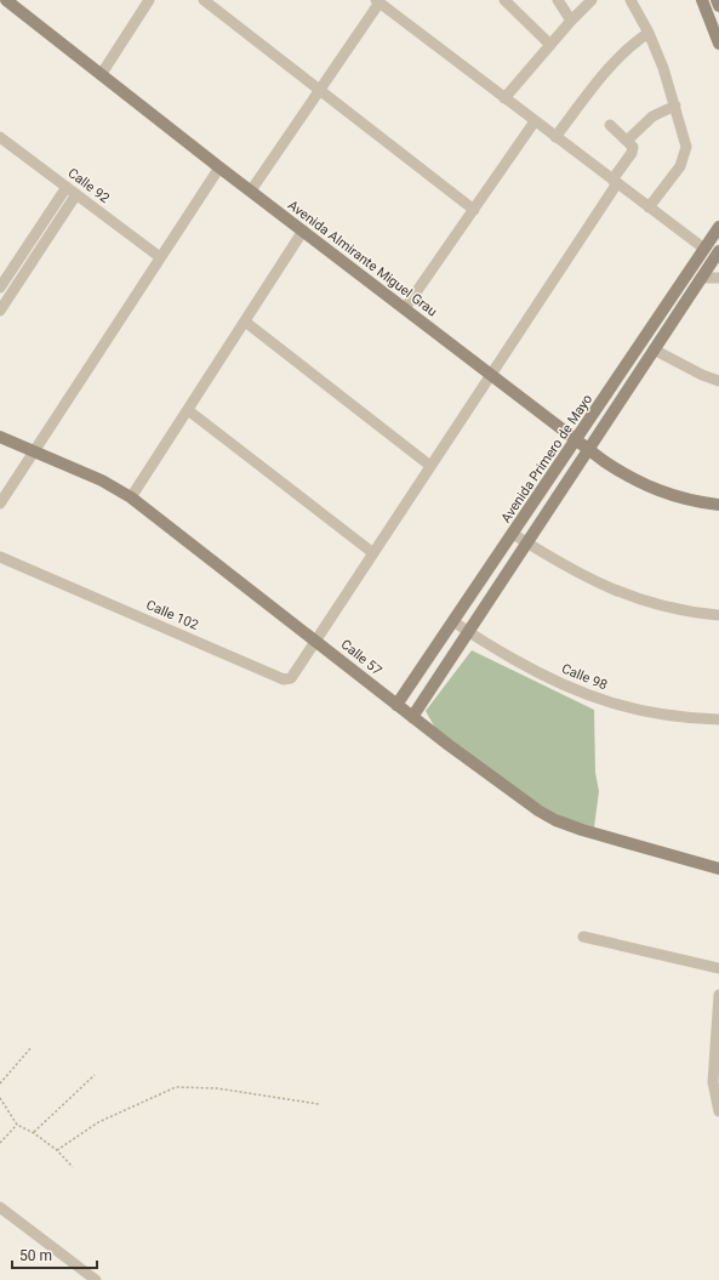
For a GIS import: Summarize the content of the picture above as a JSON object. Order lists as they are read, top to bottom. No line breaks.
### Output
{"streets":{"street":["Calle 92","Avenida Almirante Miguel Grau","Avenida Primero de Mayo","Calle 102","Calle 57","Calle 98"]},"crossings":[["Avenida Almirante Miguel Grau","Avenida Primero de Mayo"],["Avenida Almirante Miguel Grau","Calle 102"],["Avenida Primero de Mayo","Calle 57"],["Avenida Primero de Mayo","Calle 98"],["Calle 102","Calle 57"]],"scale_bar":"50 m"}
